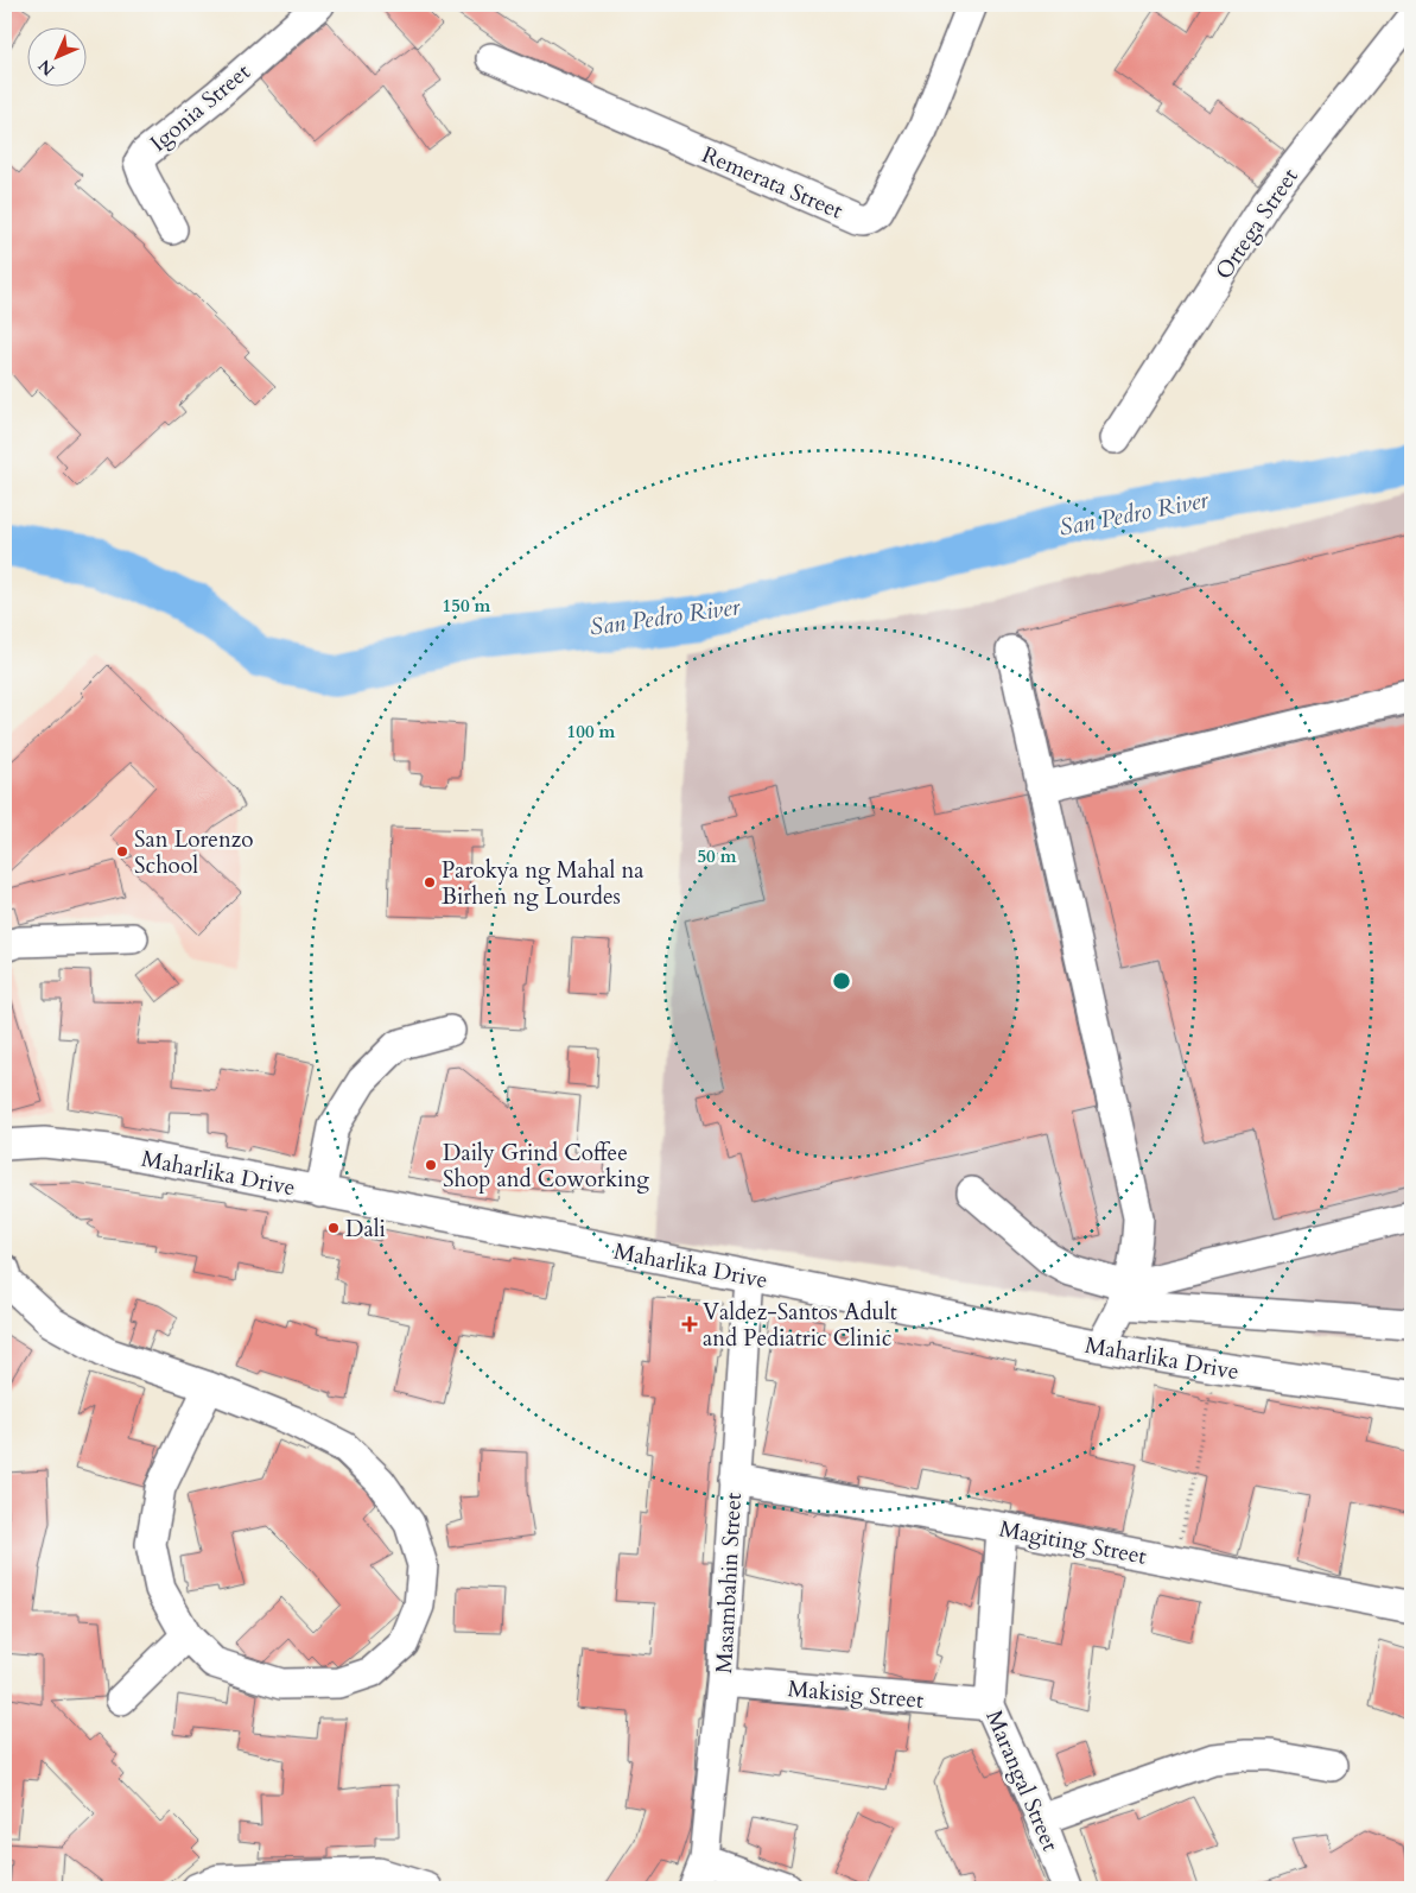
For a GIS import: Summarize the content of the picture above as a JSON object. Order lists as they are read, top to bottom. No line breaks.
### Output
{"streets":{"street":["Igonia Street","Remerata Street","Ortega Street","Maharlika Drive","Magiting Street","Masambahin Street","Makisig Street","Marangal Street"]},"crossings":[["Maharlika Drive","Masambahin Street"],["Magiting Street","Masambahin Street"],["Magiting Street","Marangal Street"],["Masambahin Street","Makisig Street"],["Makisig Street","Marangal Street"]],"water":["San Pedro River"],"places":{"other":["San Lorenzo School","Parokya ng Mahal na Birhen ng Lourdes","Daily Grind Coffee Shop and Coworking","Dali"],"health":["Valdez-Santos Adult and Pediatric Clinic"]},"north":"bottom left","rings":["150 m","100 m","50 m"]}
